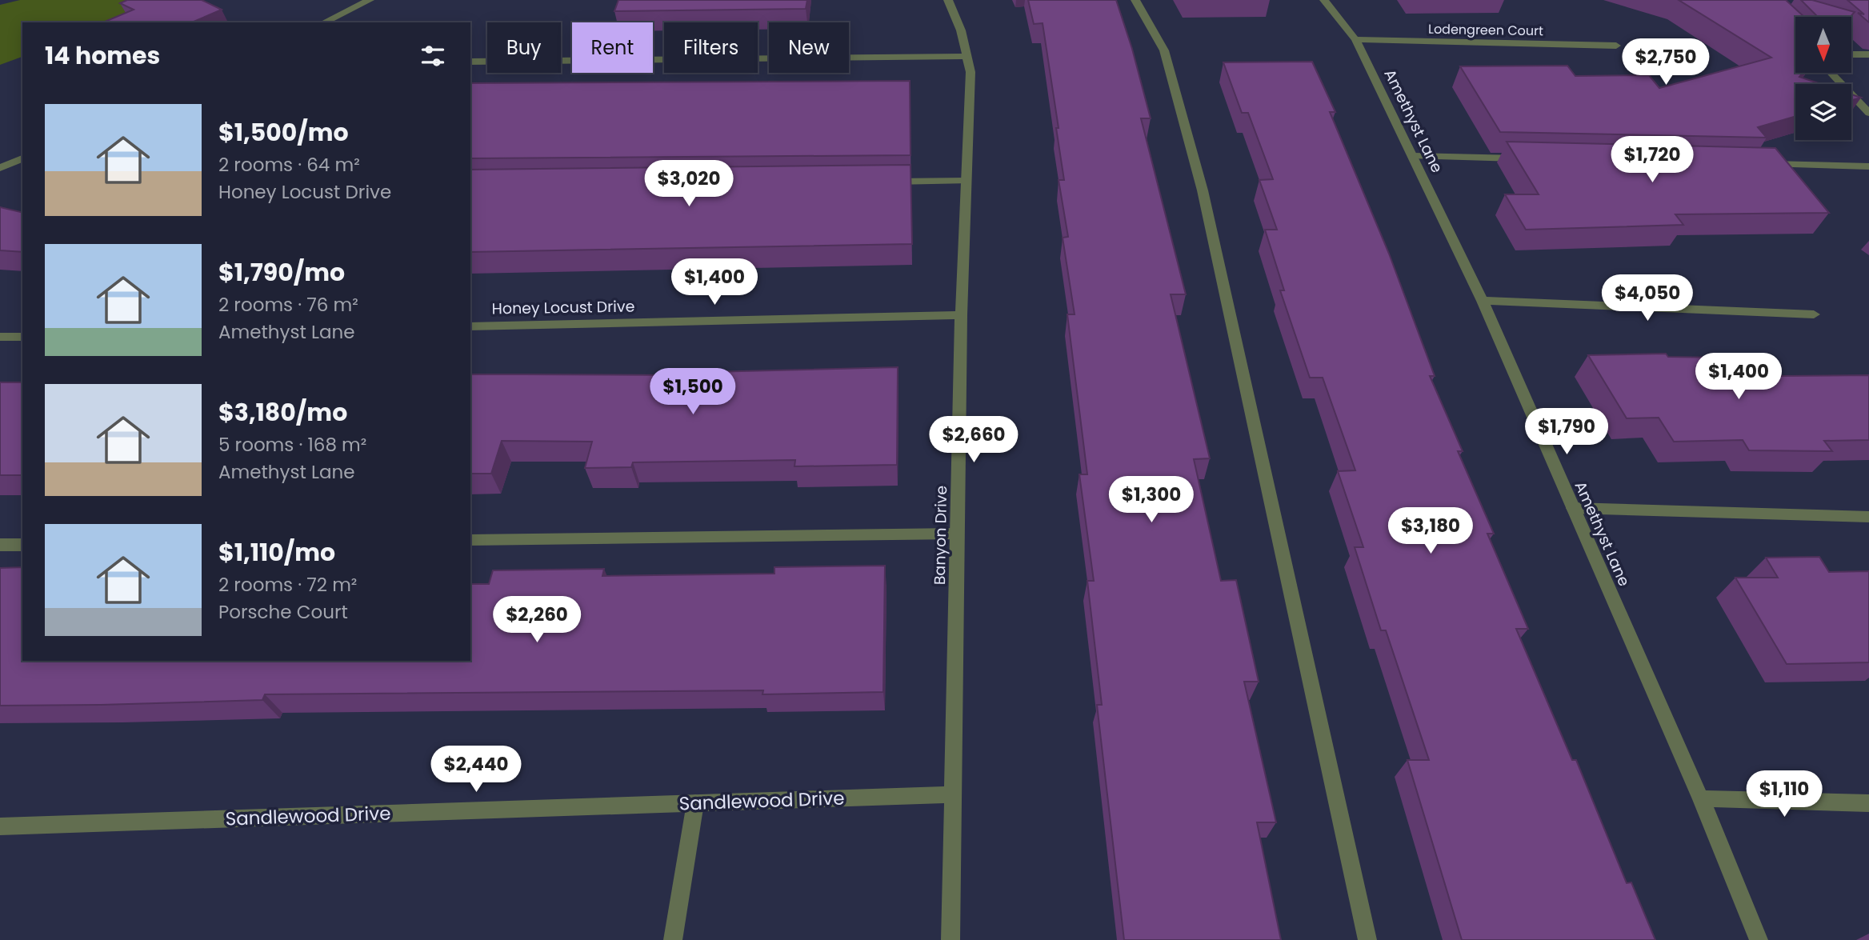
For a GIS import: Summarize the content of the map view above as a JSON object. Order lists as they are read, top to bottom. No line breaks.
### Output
{"streets":{"street":["Lodengreen Court","Amethyst Lane","Honey Locust Drive","Banyon Drive","Sandlewood Drive"]},"crossings":[["Lodengreen Court","Amethyst Lane"],["Honey Locust Drive","Banyon Drive"],["Banyon Drive","Sandlewood Drive"]],"north":"bottom","page":{"chip":["Buy","Rent","Filters","New"],"heading":"14 homes","price":["$2,750","$1,720","$3,020","$1,400","$4,050","$1,400","$1,500","$1,790","$2,660","$1,300","$3,180","$2,260","$2,440","$1,110"],"list":[{"name":"$1,500/mo","note":"2 rooms · 64 m² · Honey Locust Drive"},{"name":"$1,790/mo","note":"2 rooms · 76 m² · Amethyst Lane"},{"name":"$3,180/mo","note":"5 rooms · 168 m² · Amethyst Lane"},{"name":"$1,110/mo","note":"2 rooms · 72 m² · Porsche Court"}]}}
